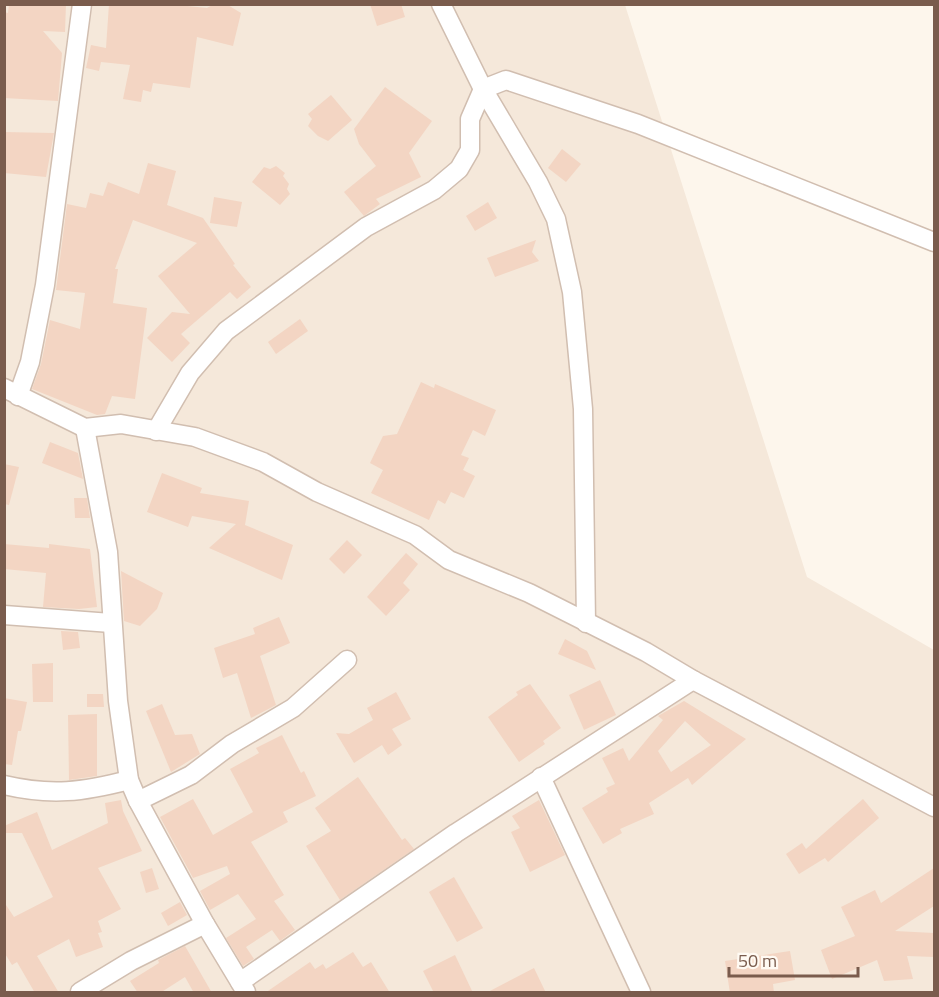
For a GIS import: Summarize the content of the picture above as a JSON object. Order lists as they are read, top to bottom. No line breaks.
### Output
{"scale_bar":"50 m"}
